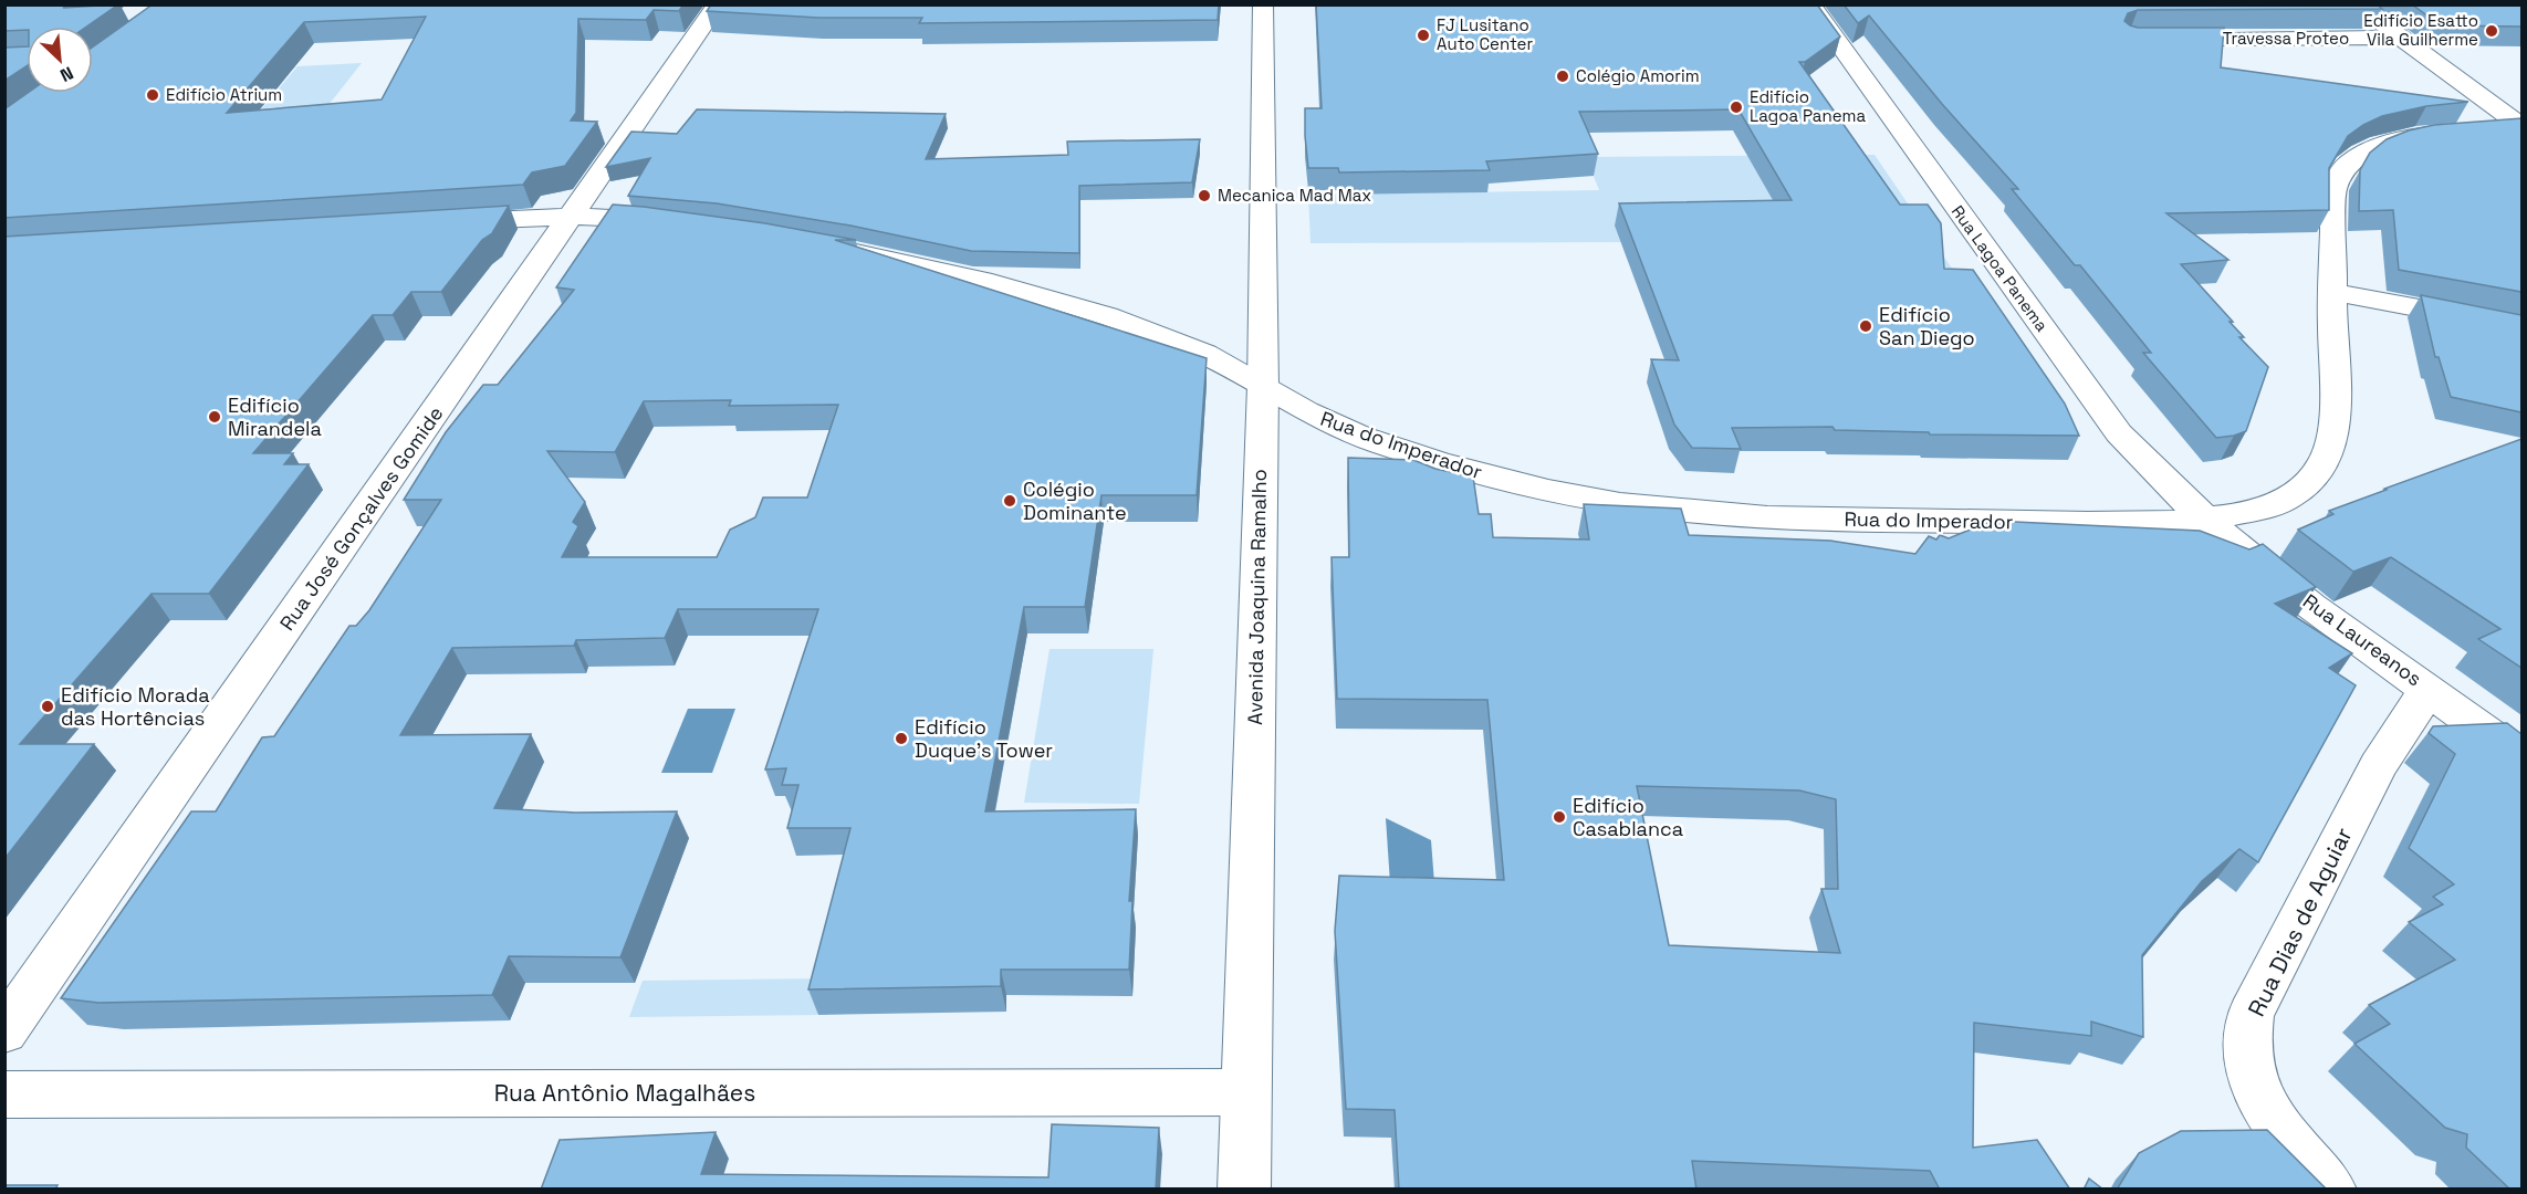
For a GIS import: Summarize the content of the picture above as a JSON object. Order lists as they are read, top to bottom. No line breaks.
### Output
{"streets":{"street":["Travessa Proteo","Rua Lagoa Panema","Rua do Imperador","Rua José Gonçalves Gomide","Avenida Joaquina Ramalho","Rua Laureanos","Rua Dias de Aguiar","Rua Antônio Magalhães"]},"crossings":[["Rua Lagoa Panema","Rua do Imperador"],["Rua Lagoa Panema","Rua Laureanos"],["Rua do Imperador","Avenida Joaquina Ramalho"],["Rua do Imperador","Rua Laureanos"],["Avenida Joaquina Ramalho","Rua Antônio Magalhães"],["Rua Laureanos","Rua Dias de Aguiar"]],"places":["Edifício Esatto Vila Guilherme","FJ Lusitano Auto Center","Colégio Amorim","Edifício Atrium","Edifício Lagoa Panema","Mecanica Mad Max","Edifício San Diego","Edifício Mirandela","Colégio Dominante","Edifício Morada das Hortências","Edifício Duque's Tower","Edifício Casablanca"],"north":"bottom right"}
